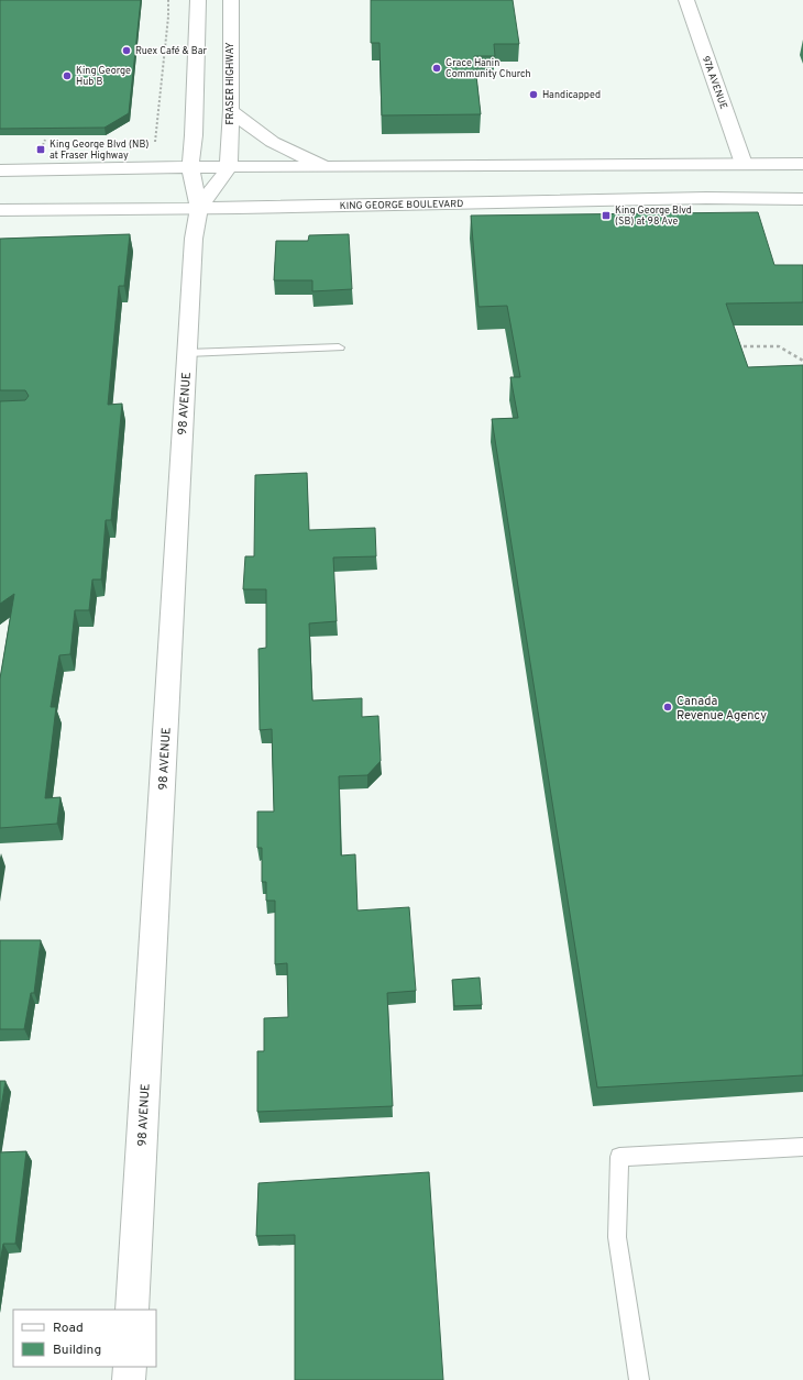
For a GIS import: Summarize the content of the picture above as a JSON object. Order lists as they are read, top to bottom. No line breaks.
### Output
{"streets":{"main road":["97A AVENUE","FRASER HIGHWAY","KING GEORGE BOULEVARD","98 AVENUE"]},"crossings":[["KING GEORGE BOULEVARD","98 AVENUE"]],"places":{"other":["Ruex Café & Bar","Grace Hanin Community Church","King George Hub B","Handicapped","Canada Revenue Agency"],"transit":["King George Blvd (NB) at Fraser Highway","King George Blvd (SB) at 98 Ave"]},"legend":["Road","Building"]}
